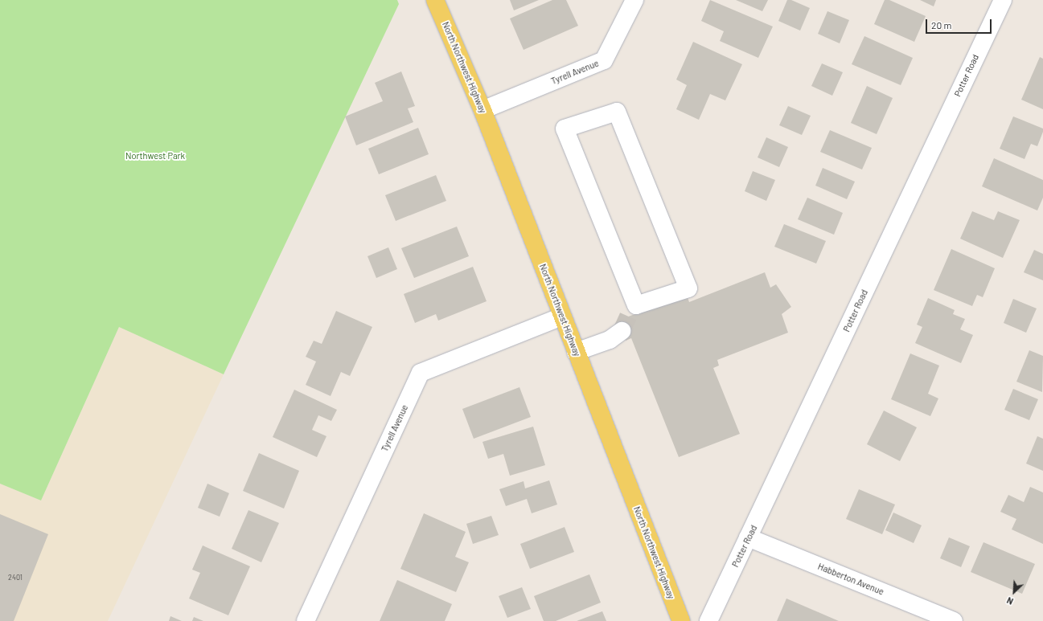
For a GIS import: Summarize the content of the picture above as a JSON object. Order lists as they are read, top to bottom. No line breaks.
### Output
{"streets":{"main road":["North Northwest Highway"],"street":["Tyrell Avenue","Potter Road","Habberton Avenue"]},"crossings":[["North Northwest Highway","Tyrell Avenue"],["Potter Road","Habberton Avenue"]],"parks":["Northwest Park"],"house_numbers":["2401"],"scale_bar":"20 m","north":"bottom left"}
